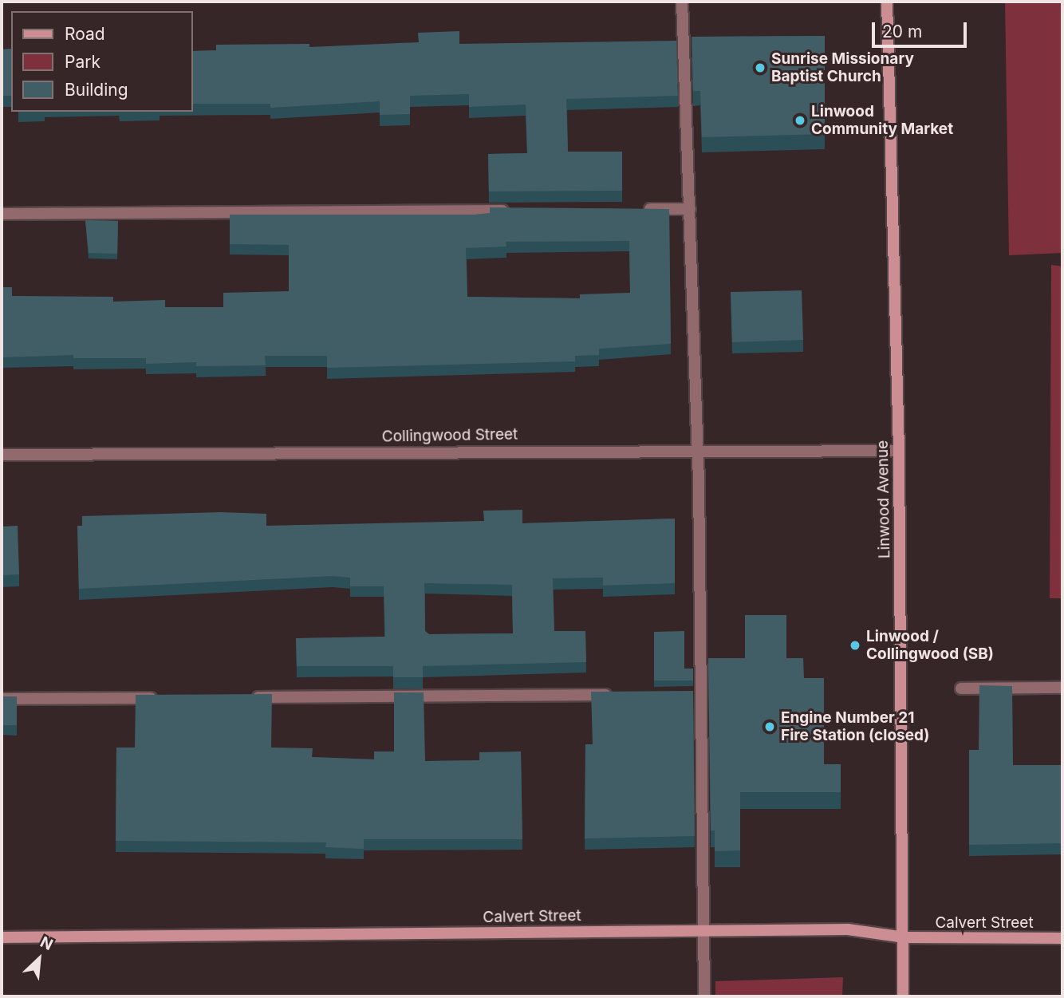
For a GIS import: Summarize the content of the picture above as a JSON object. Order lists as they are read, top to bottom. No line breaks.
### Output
{"streets":{"street":["Collingwood Street","Linwood Avenue","Calvert Street"]},"crossings":[["Collingwood Street","Linwood Avenue"],["Linwood Avenue","Calvert Street"]],"places":["Sunrise Missionary Baptist Church","Linwood Community Market","Linwood / Collingwood (SB)","Engine Number 21 Fire Station (closed)"],"legend":["Road","Park","Building"],"scale_bar":"20 m","north":"top right"}
